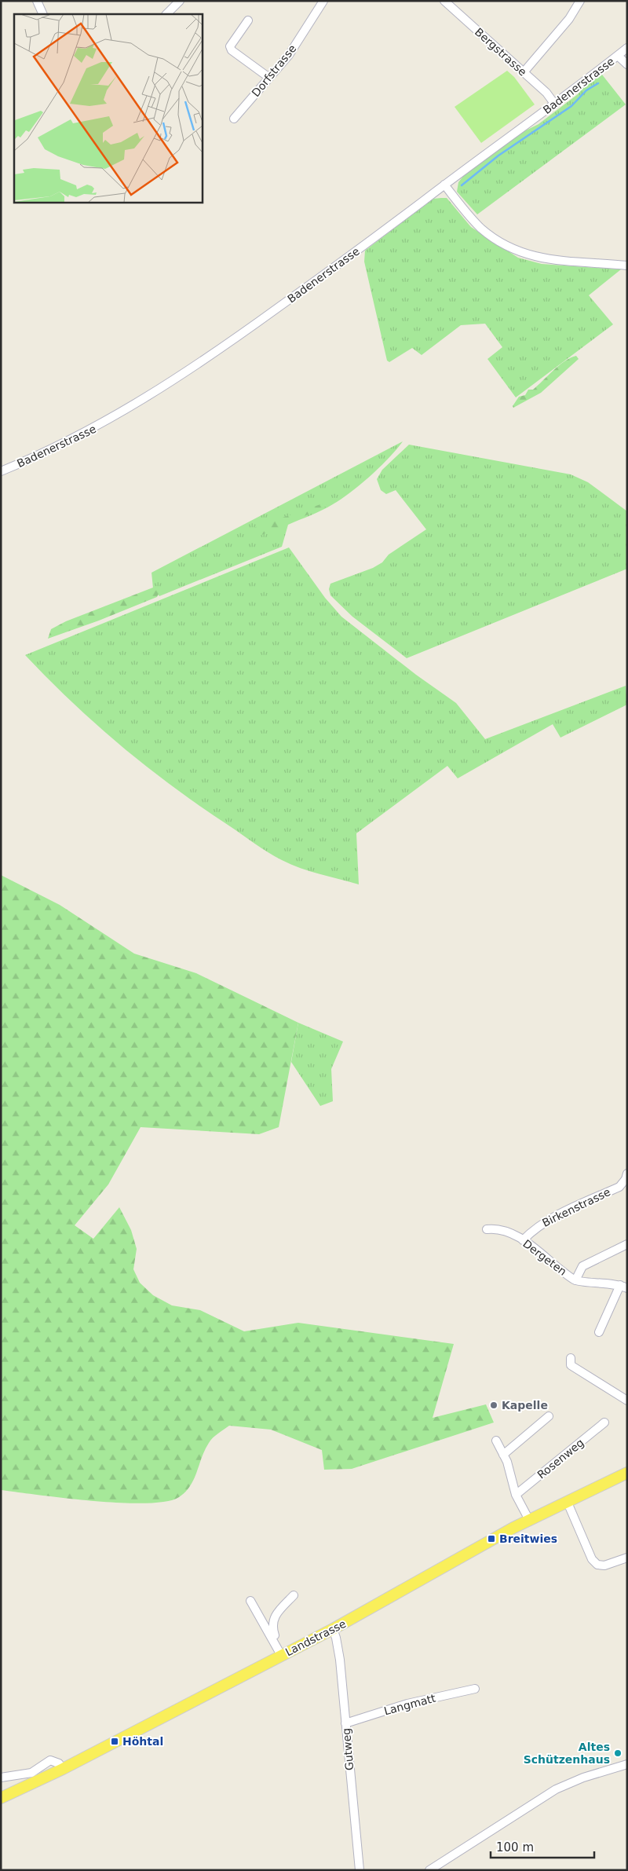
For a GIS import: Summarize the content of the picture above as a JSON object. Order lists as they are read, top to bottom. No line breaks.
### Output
{"streets":{"main road":["Landstrasse"],"street":["Bergstrasse","Dorfstrasse","Badenerstrasse","Birkenstrasse","Dergeten","Rosenweg","Langmatt","Gutweg"]},"crossings":[["Bergstrasse","Badenerstrasse"],["Birkenstrasse","Dergeten"],["Landstrasse","Gutweg"],["Langmatt","Gutweg"]],"places":{"other":["Kapelle","Altes Schützenhaus"],"transit":["Breitwies","Höhtal"]},"scale_bar":"100 m"}
